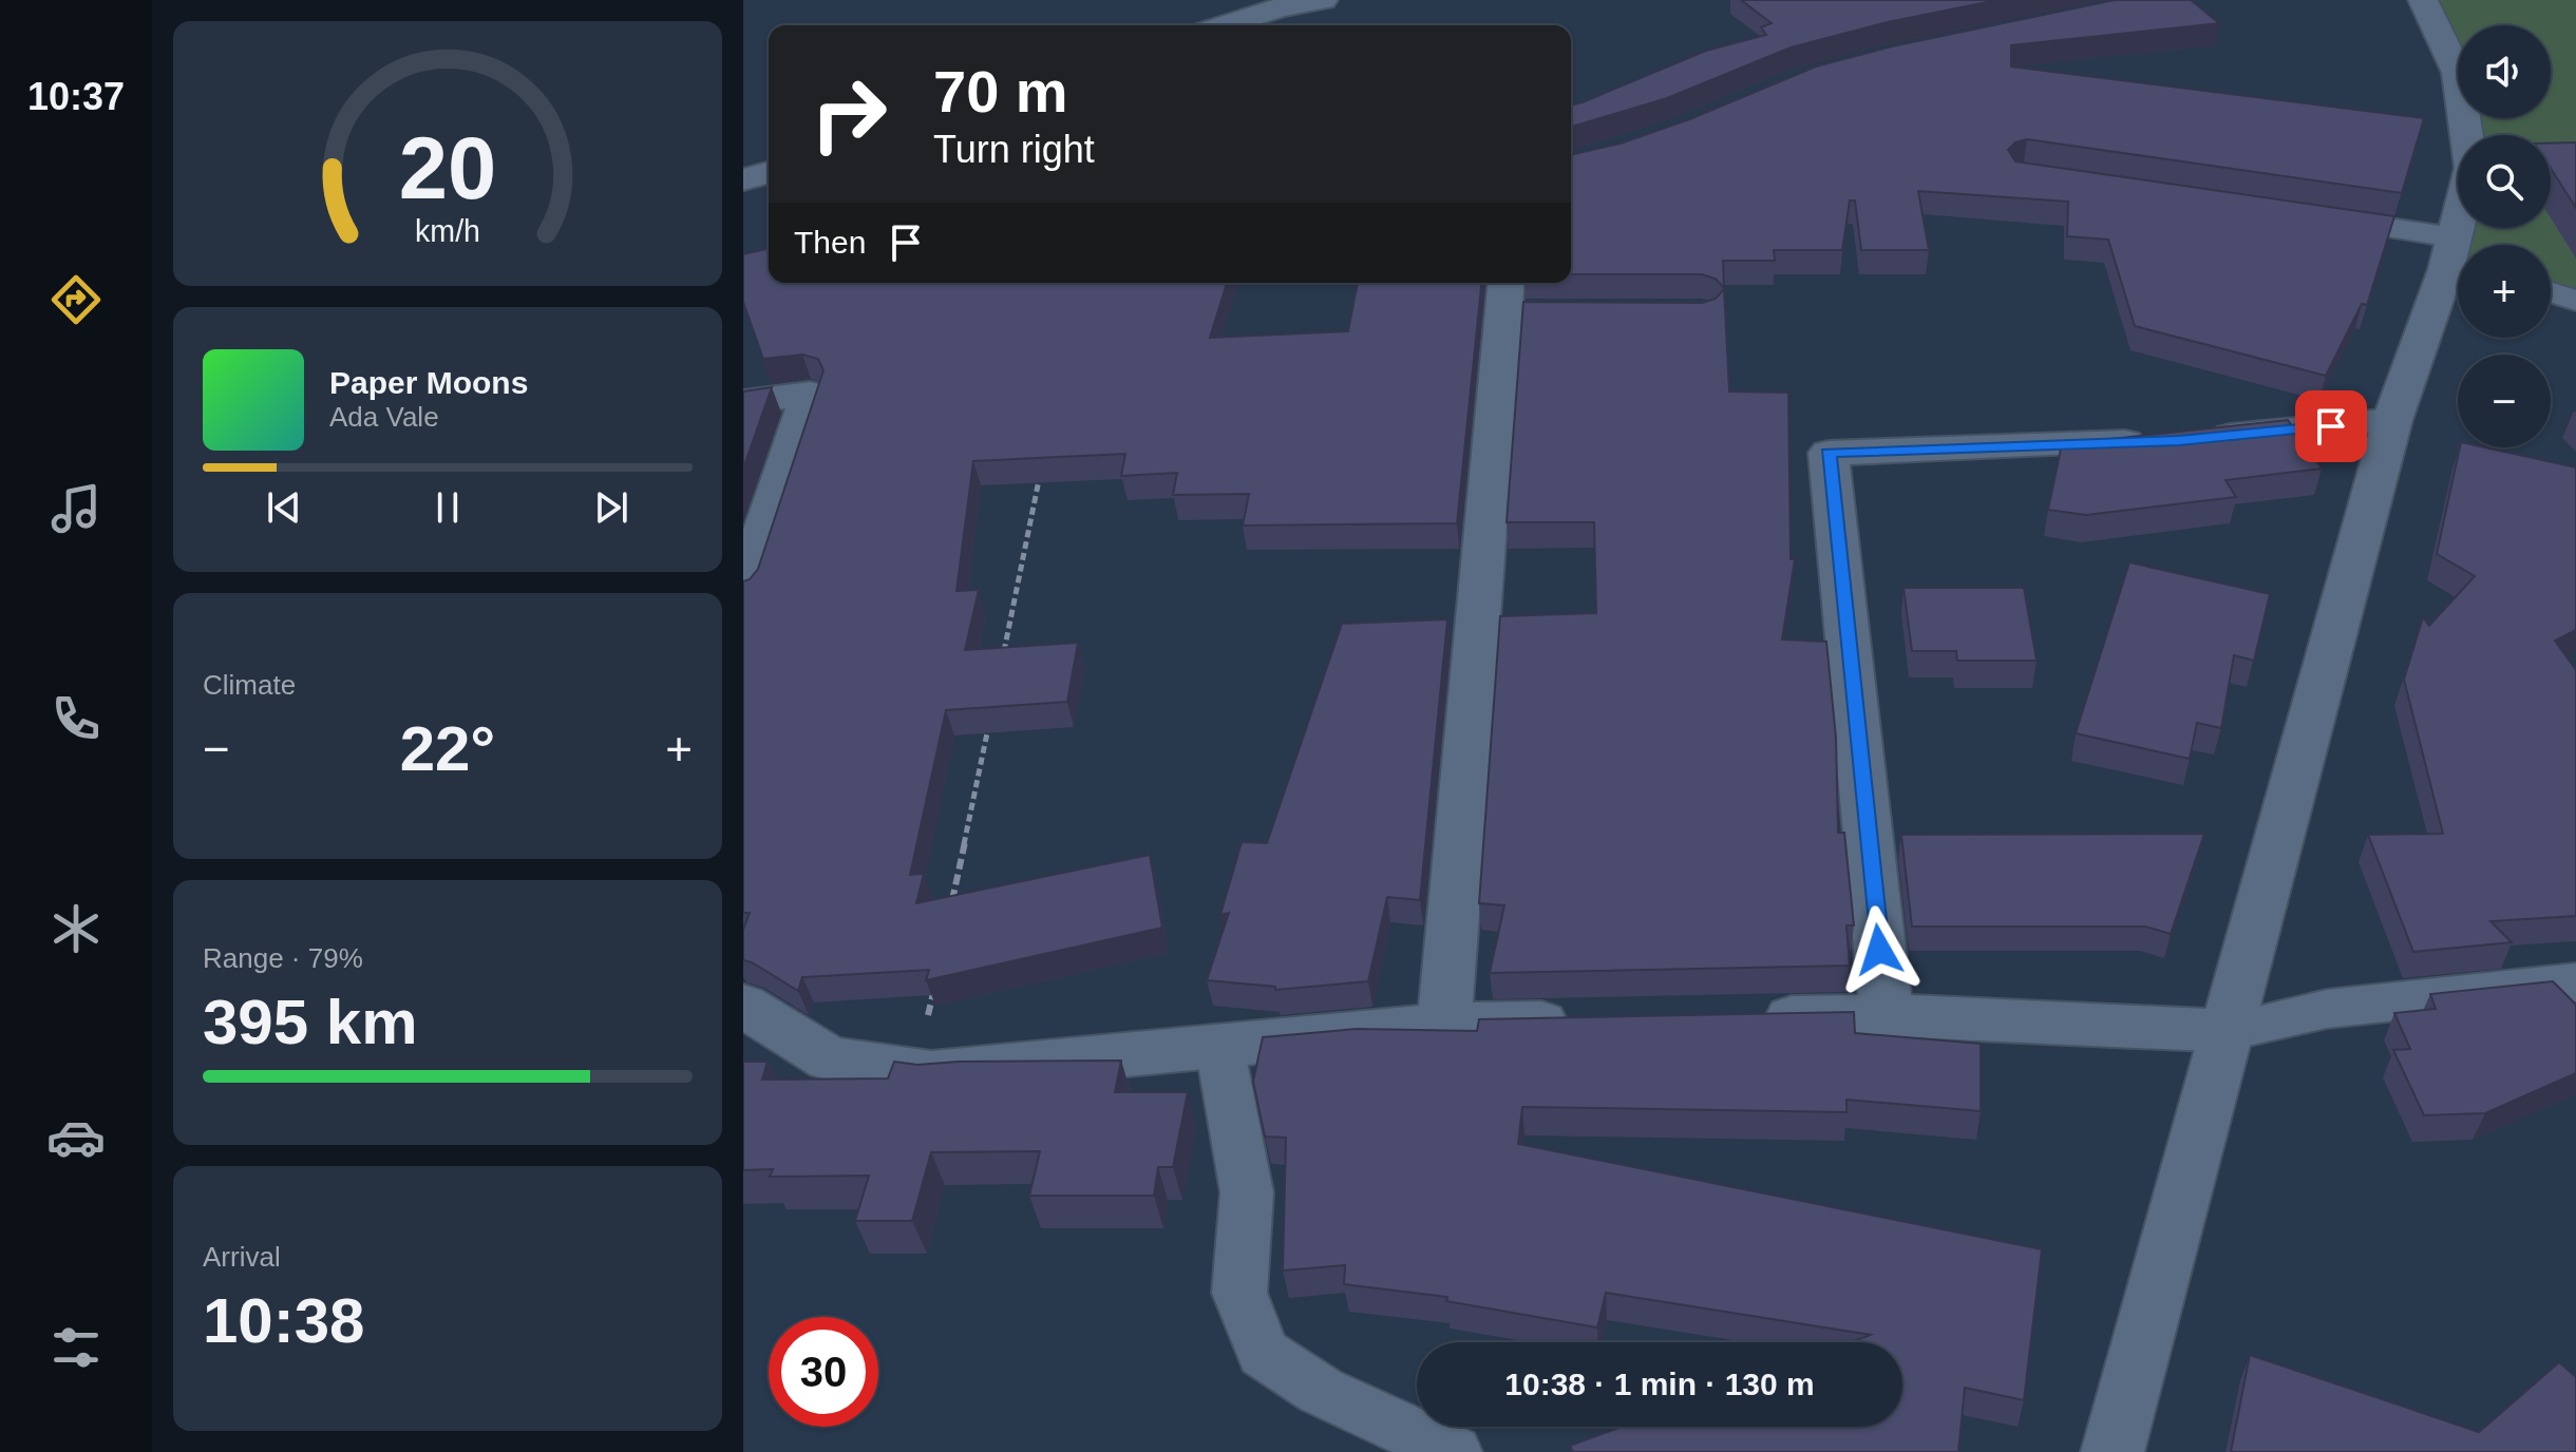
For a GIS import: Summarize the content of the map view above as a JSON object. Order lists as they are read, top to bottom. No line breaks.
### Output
{"page":{"tabs":"10:37","map_buttons":["+","−"],"turn":["70 m","Turn right"],"then":"Then","song":["Paper Moons","Ada Vale"],"tile":["Climate",["Range · 79%","395 km"],["Arrival","10:38"]],"heat":["−","22°","+"],"limit":"30","trip":"10:38 · 1 min · 130 m","gauge":["20","km/h"]}}
